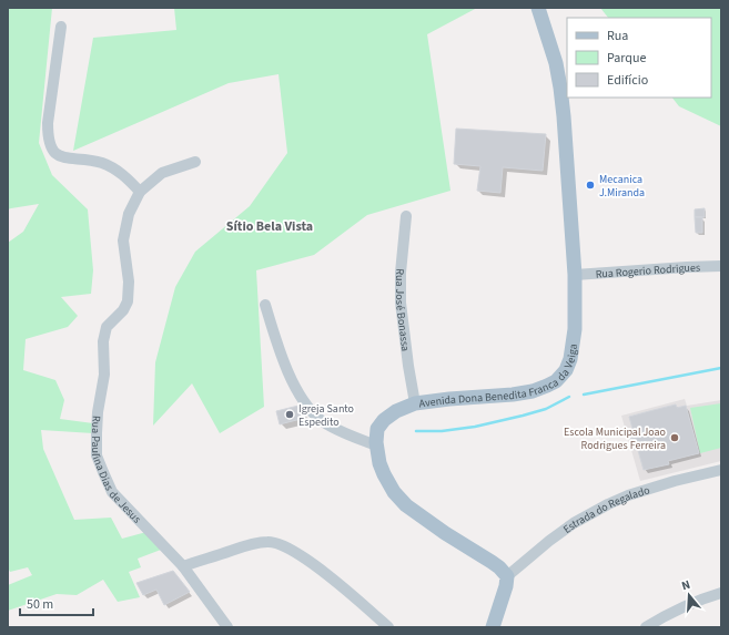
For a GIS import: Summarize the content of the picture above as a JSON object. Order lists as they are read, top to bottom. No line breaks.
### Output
{"streets":{"main road":["Avenida Dona Benedita Franca da Veiga"],"street":["Rua Rogerio Rodrigues","Rua José Bonassa","Rua Paulina Dias de Jesus","Estrada do Regalado"]},"crossings":[["Rua Rogerio Rodrigues","Avenida Dona Benedita Franca da Veiga"],["Rua José Bonassa","Avenida Dona Benedita Franca da Veiga"],["Avenida Dona Benedita Franca da Veiga","Estrada do Regalado"]],"districts":["Sítio Bela Vista"],"places":["Mecanica J.Miranda","Igreja Santo Espedito","Escola Municipal Joao Rodrigues Ferreira"],"legend":["Rua","Parque","Edifício"],"scale_bar":"50 m","north":"top"}
